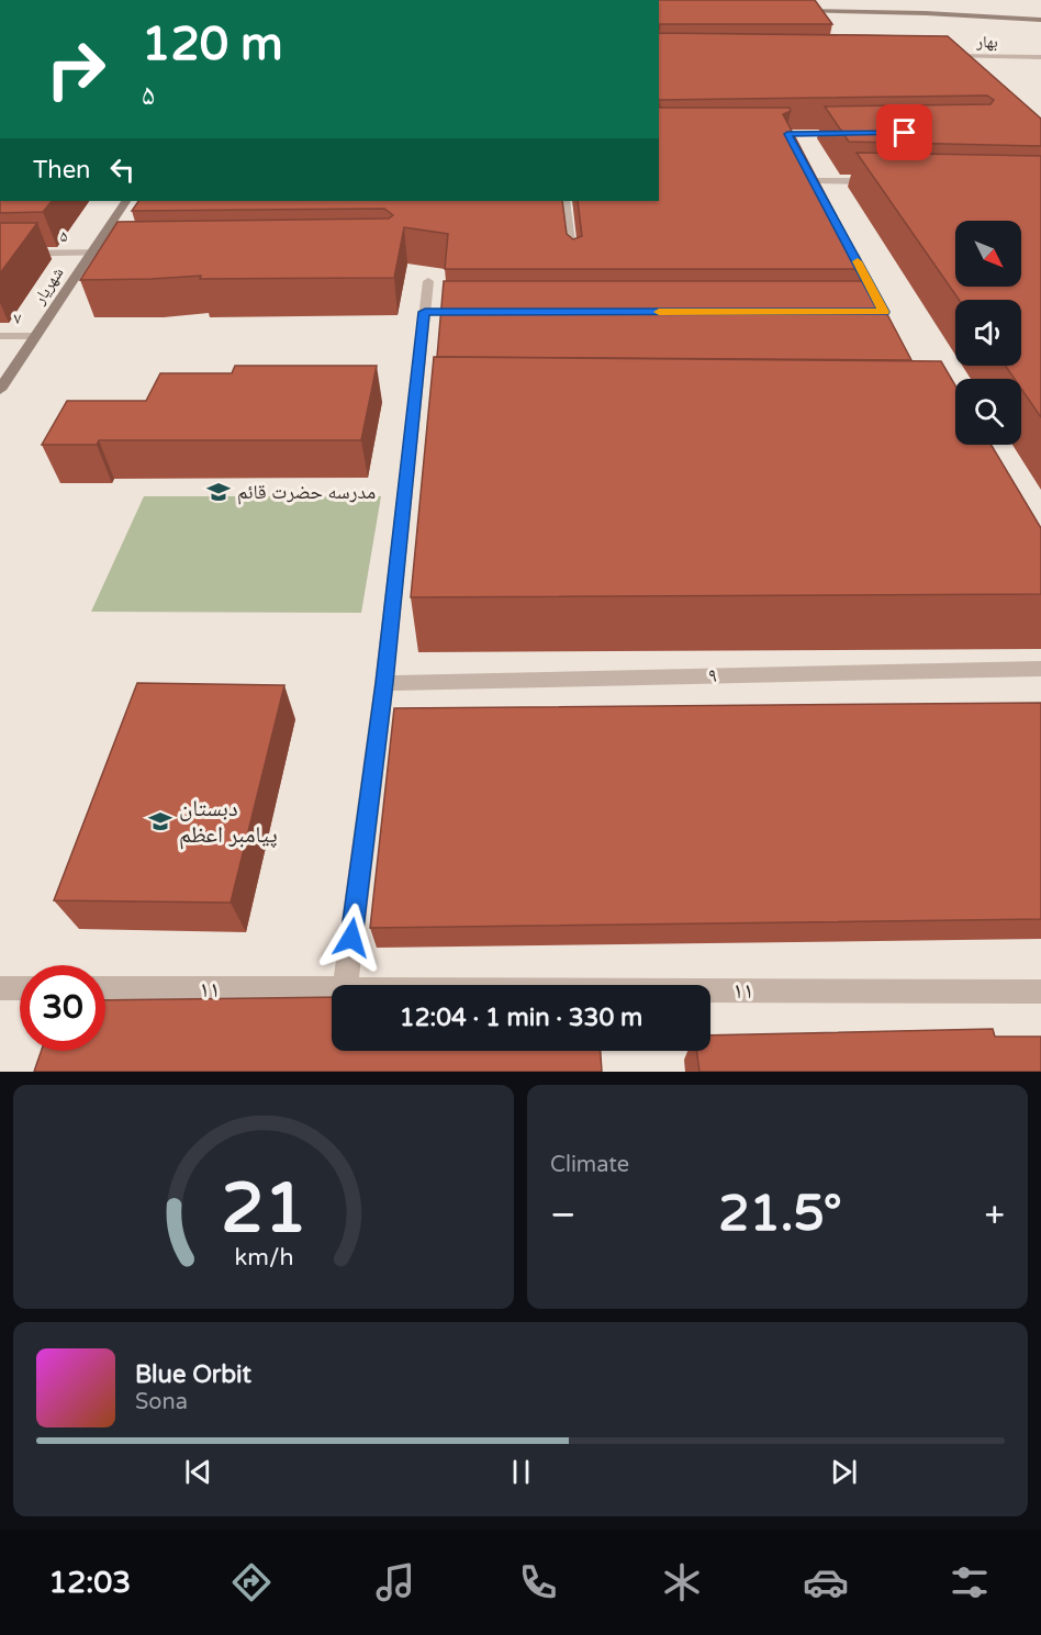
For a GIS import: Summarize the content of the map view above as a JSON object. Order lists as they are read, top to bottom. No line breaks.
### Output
{"streets":{"main road":["شهریار"],"street":["بهار","۵","۷","۹","۱۱"]},"crossings":[["۵","شهریار"],["شهریار","۷"]],"places":{"school or university":["مدرسه حضرت قائم","دبستان پیامبر اعظم"]},"north":"bottom right","page":{"turn":["120 m","۵"],"then":"Then","limit":"30","trip":"12:04 · 1 min · 330 m","tile":"Climate","heat":["−","21.5°","+"],"song":["Blue Orbit","Sona"],"tabs":"12:03","gauge":["21","km/h"]}}
